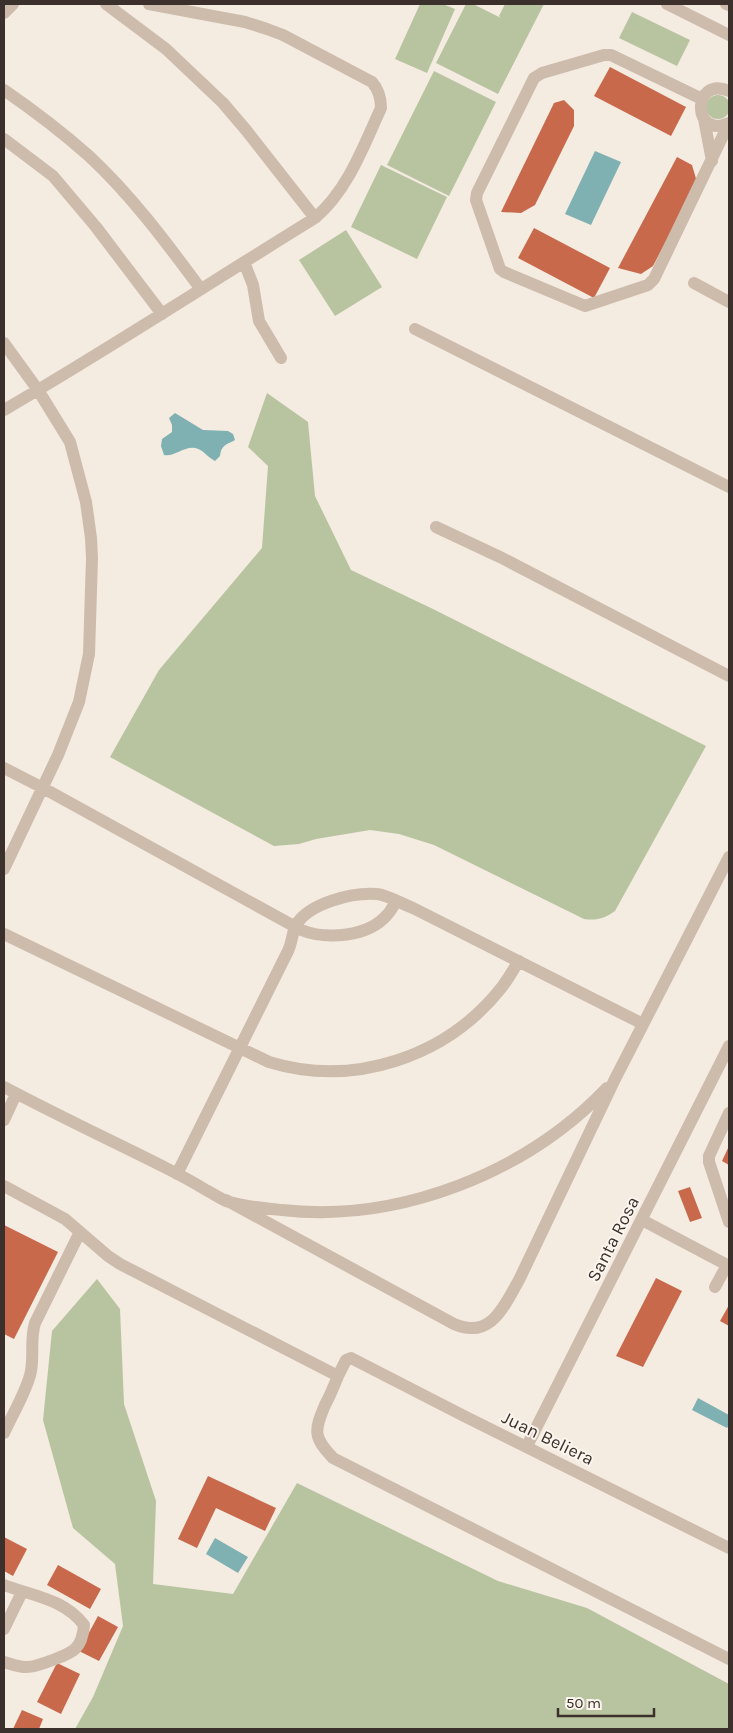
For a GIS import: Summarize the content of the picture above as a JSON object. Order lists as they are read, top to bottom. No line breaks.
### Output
{"streets":{"street":["Santa Rosa","Juan Beliera"]},"crossings":[["Santa Rosa","Juan Beliera"]],"scale_bar":"50 m"}
